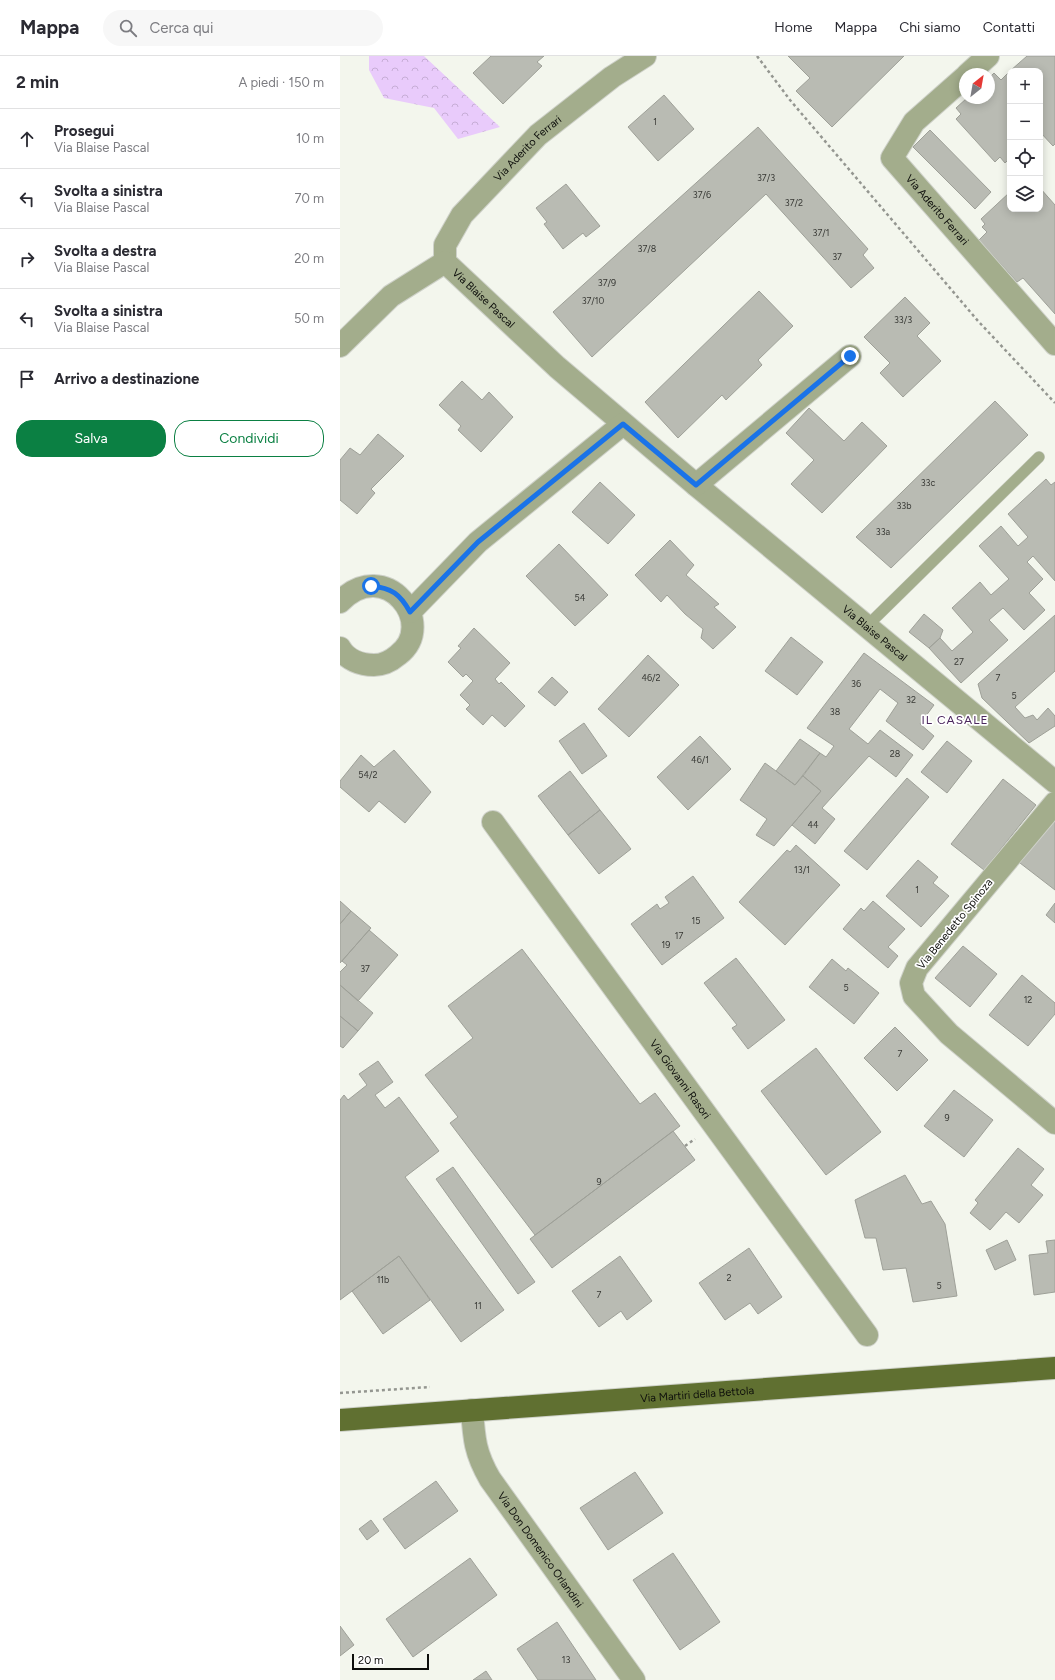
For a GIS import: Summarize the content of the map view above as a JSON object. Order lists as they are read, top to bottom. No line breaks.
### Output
{"streets":{"main road":["Via Martiri della Bettola"],"street":["Via Aderito Ferrari","Via Blaise Pascal","Via Benedetto Spinoza","Via Giovanni Rasori","Via Don Domenico Orlandini"]},"crossings":[["Via Aderito Ferrari","Via Blaise Pascal"],["Via Martiri della Bettola","Via Don Domenico Orlandini"]],"districts":["IL CASALE"],"house_numbers":["1","37/3","37/6","37/2","37/1","37/8","37","37/9","37/10","33/3","33c","33b","33a","54","27","46/2","7","36","5","32","38","28","46/1","54/2","44","13/1","1","15","17","19","37","5","12","7","9","9","2","11b","5","7","11","13"],"scale_bar":"20 m","north":"top right","page":{"header":"Mappa","search":"Cerca qui","nav":["Home","Mappa","Chi siamo","Contatti"],"heading":["2 min","A piedi · 150 m"],"map_buttons":["+","−"],"list":[["Prosegui","Via Blaise Pascal","10 m"],["Svolta a sinistra","Via Blaise Pascal","70 m"],["Svolta a destra","Via Blaise Pascal","20 m"],["Svolta a sinistra","Via Blaise Pascal","50 m"],"Arrivo a destinazione"],"buttons":["Salva","Condividi"],"scale":"20 m"}}
